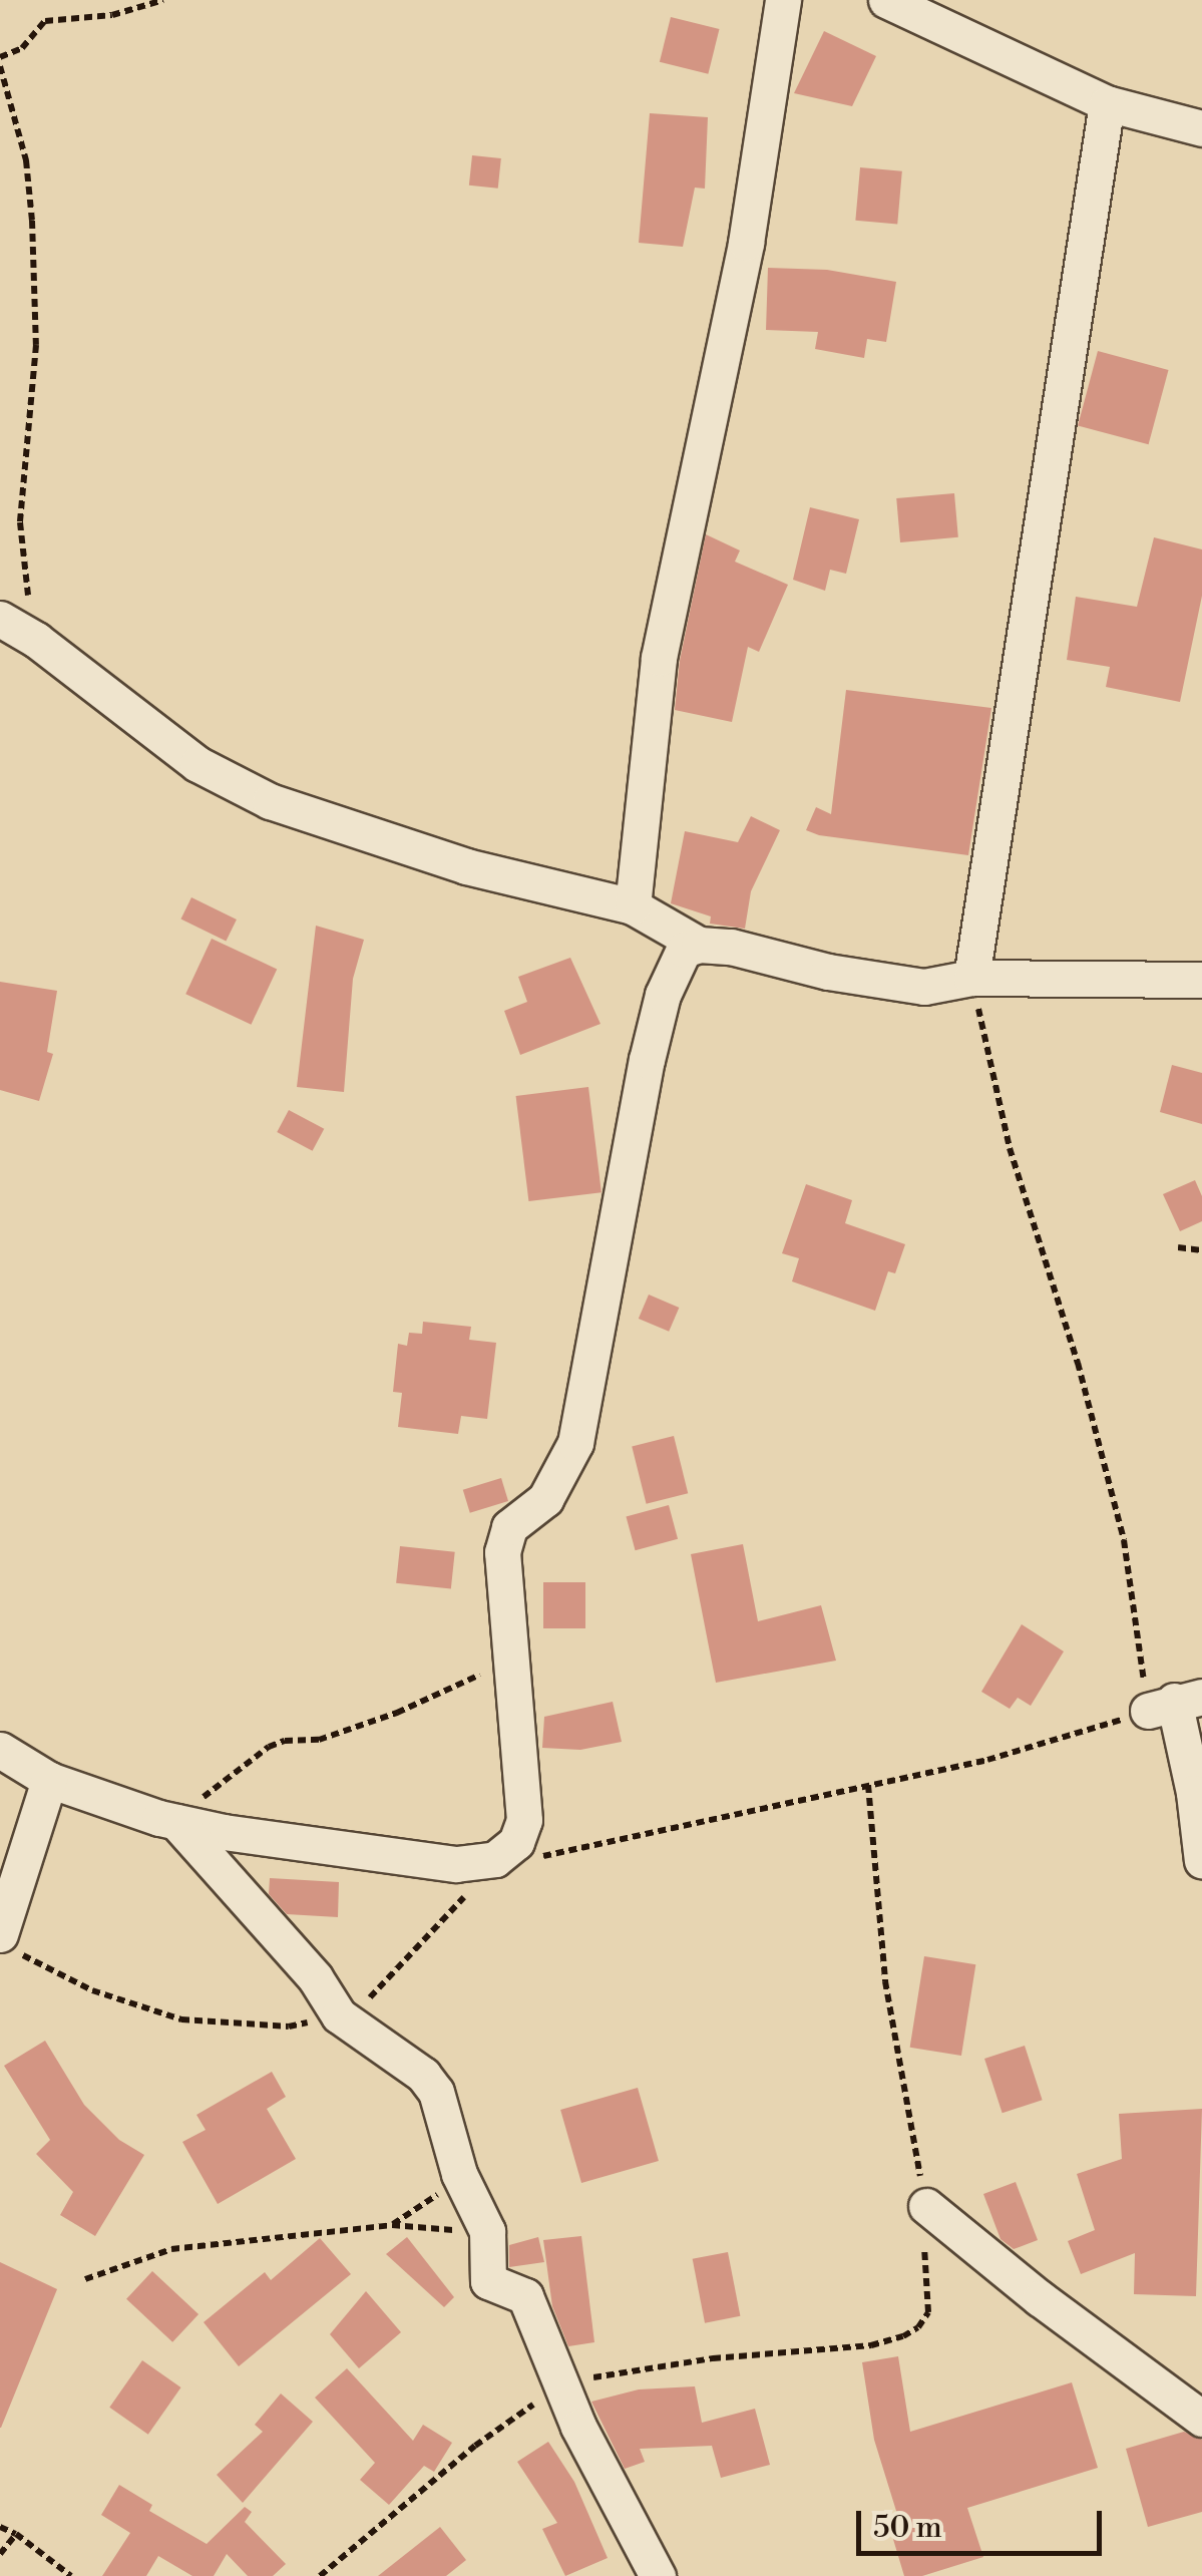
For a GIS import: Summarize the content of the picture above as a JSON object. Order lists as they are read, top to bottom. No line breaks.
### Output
{"scale_bar":"50 m"}
